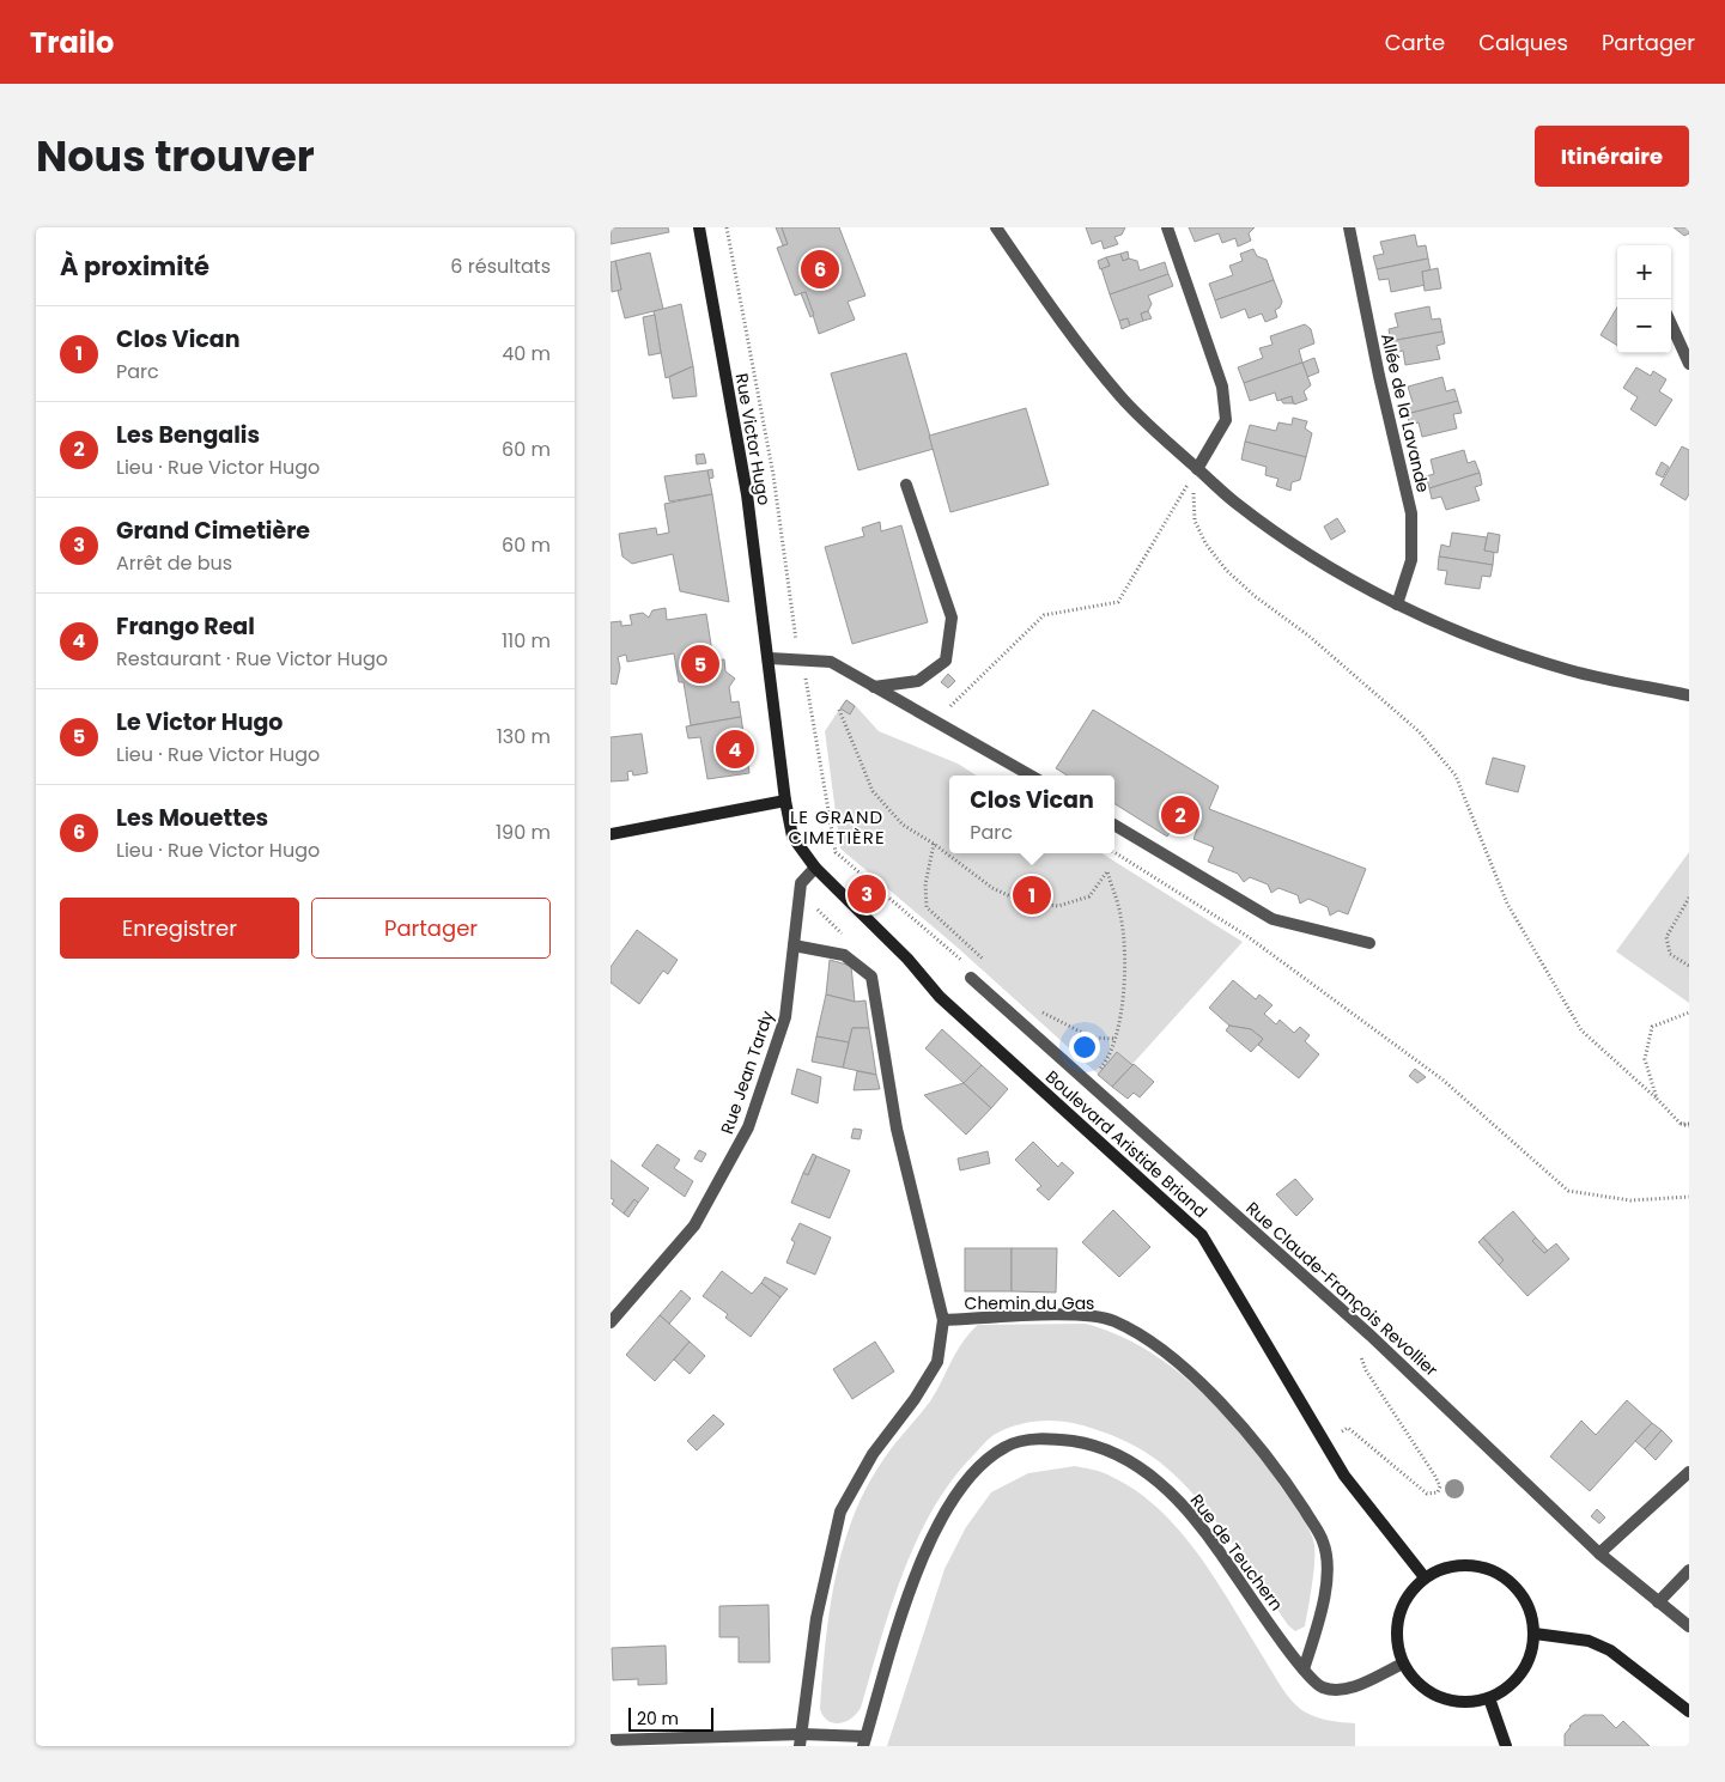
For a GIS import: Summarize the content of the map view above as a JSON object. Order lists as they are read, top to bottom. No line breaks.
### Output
{"streets":{"main road":["Rue Victor Hugo","Boulevard Aristide Briand"],"street":["Allée de la Lavande","Rue Jean Tardy","Rue Claude-François Revollier","Chemin du Gas","Rue de Teuchern"]},"crossings":[["Rue Victor Hugo","Rue Jean Tardy"],["Rue Victor Hugo","Boulevard Aristide Briand"],["Rue Jean Tardy","Boulevard Aristide Briand"],["Rue Jean Tardy","Chemin du Gas"],["Boulevard Aristide Briand","Rue de Teuchern"],["Chemin du Gas","Rue de Teuchern"]],"districts":["LE GRAND CIMETIÈRE"],"scale_bar":"20 m","page":{"header":"Trailo","nav":["Carte","Calques","Partager"],"title":"Nous trouver","buttons":["Itinéraire",["Enregistrer","Partager"]],"heading":["À proximité","6 résultats"],"map_buttons":["+","−"],"pins":["6","5","4","2","3","1"],"list":[{"mark":"1","name":"Clos Vican","note":"Parc","value":"40 m"},{"mark":"2","name":"Les Bengalis","note":"Lieu · Rue Victor Hugo","value":"60 m"},{"mark":"3","name":"Grand Cimetière","note":"Arrêt de bus","value":"60 m"},{"mark":"4","name":"Frango Real","note":"Restaurant · Rue Victor Hugo","value":"110 m"},{"mark":"5","name":"Le Victor Hugo","note":"Lieu · Rue Victor Hugo","value":"130 m"},{"mark":"6","name":"Les Mouettes","note":"Lieu · Rue Victor Hugo","value":"190 m"}],"popup":["Clos Vican","Parc"],"scale":"20 m"}}
